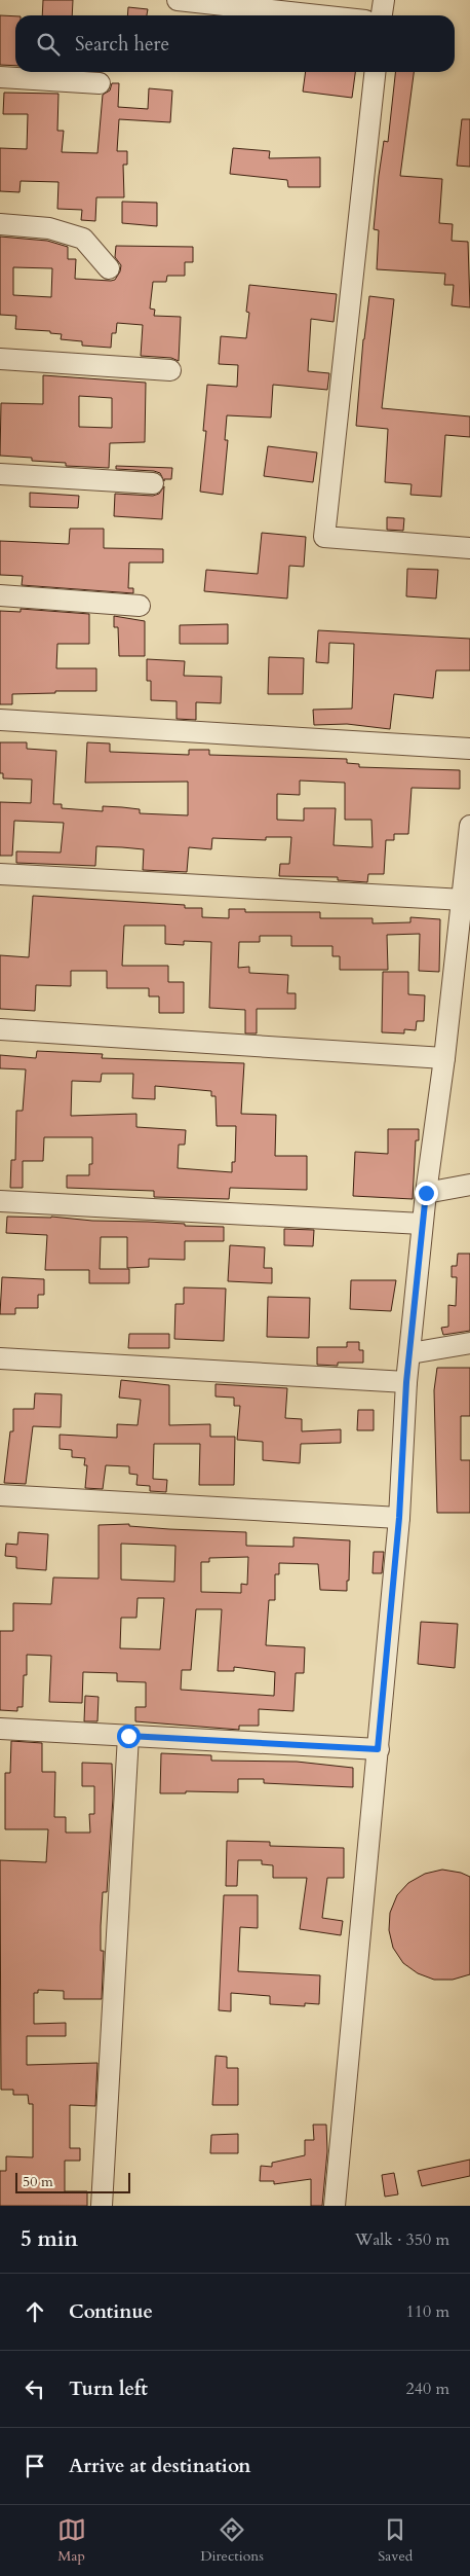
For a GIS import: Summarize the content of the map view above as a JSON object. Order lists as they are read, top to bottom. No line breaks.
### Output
{"scale_bar":"50 m","page":{"search":"Search here","scale":"50 m","heading":["5 min","Walk · 350 m"],"list":[["Continue","110 m"],["Turn left","240 m"],"Arrive at destination"],"nav":["Map","Directions","Saved"]}}
